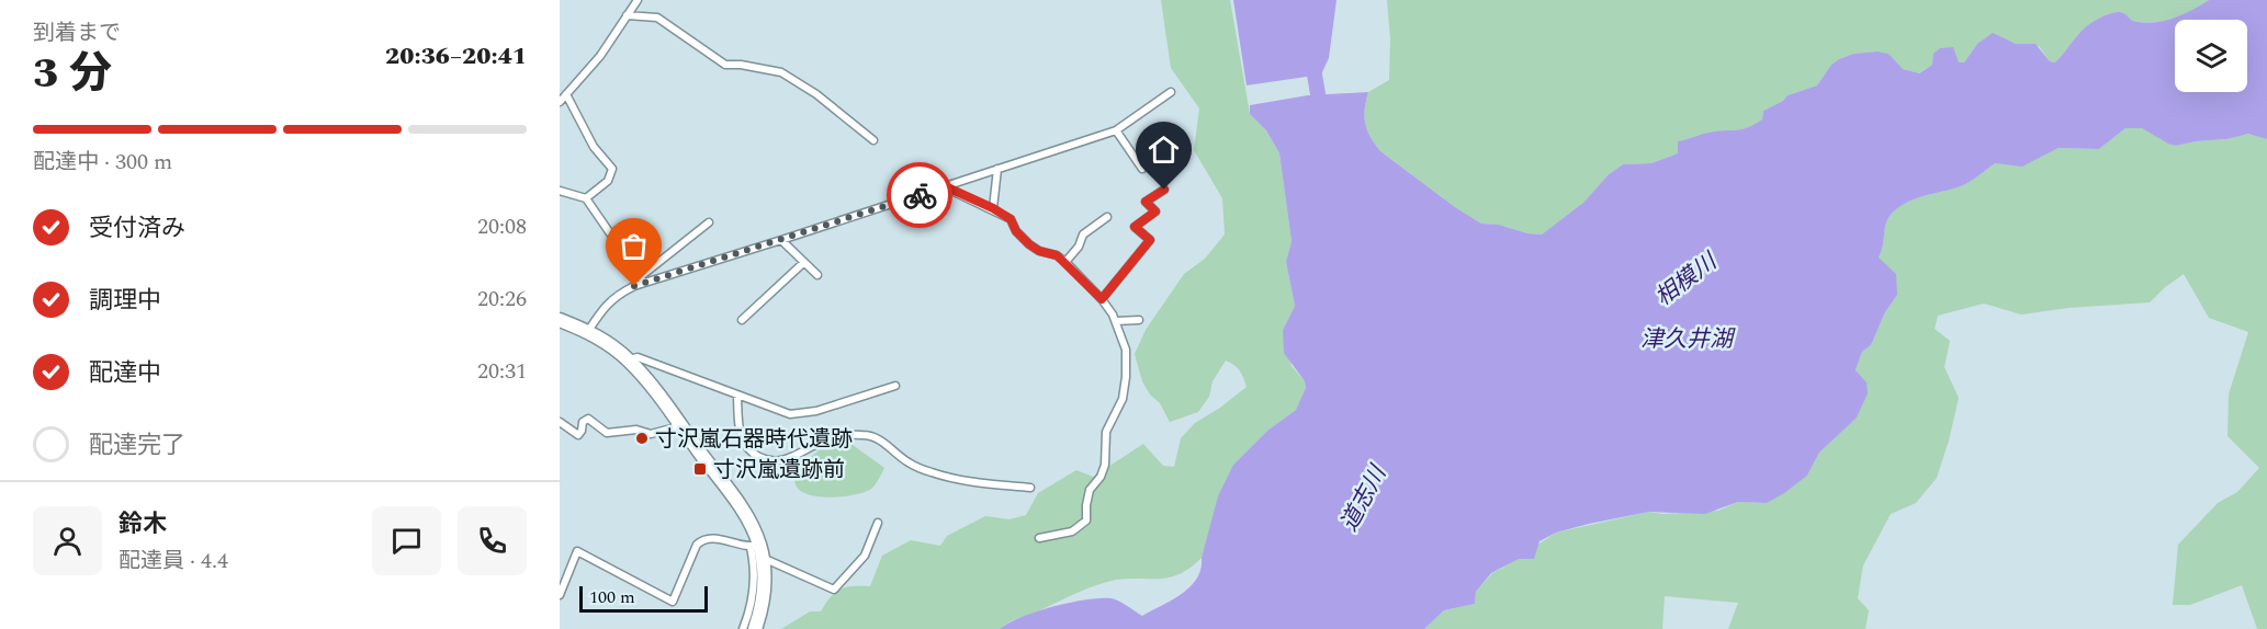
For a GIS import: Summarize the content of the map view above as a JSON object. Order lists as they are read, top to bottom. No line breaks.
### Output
{"water":["相模川","津久井湖","道志川"],"places":{"other":["寸沢嵐石器時代遺跡"],"transit":["寸沢嵐遺跡前"]},"scale_bar":"100 m","page":{"heading":["3 分","到着まで","20:36–20:41"],"panel":["鈴木","配達員 · 4.4"],"bar":"配達中 · 300 m","list":[["受付済み","20:08"],["調理中","20:26"],["配達中","20:31"],"配達完了"],"scale":"100 m"}}
